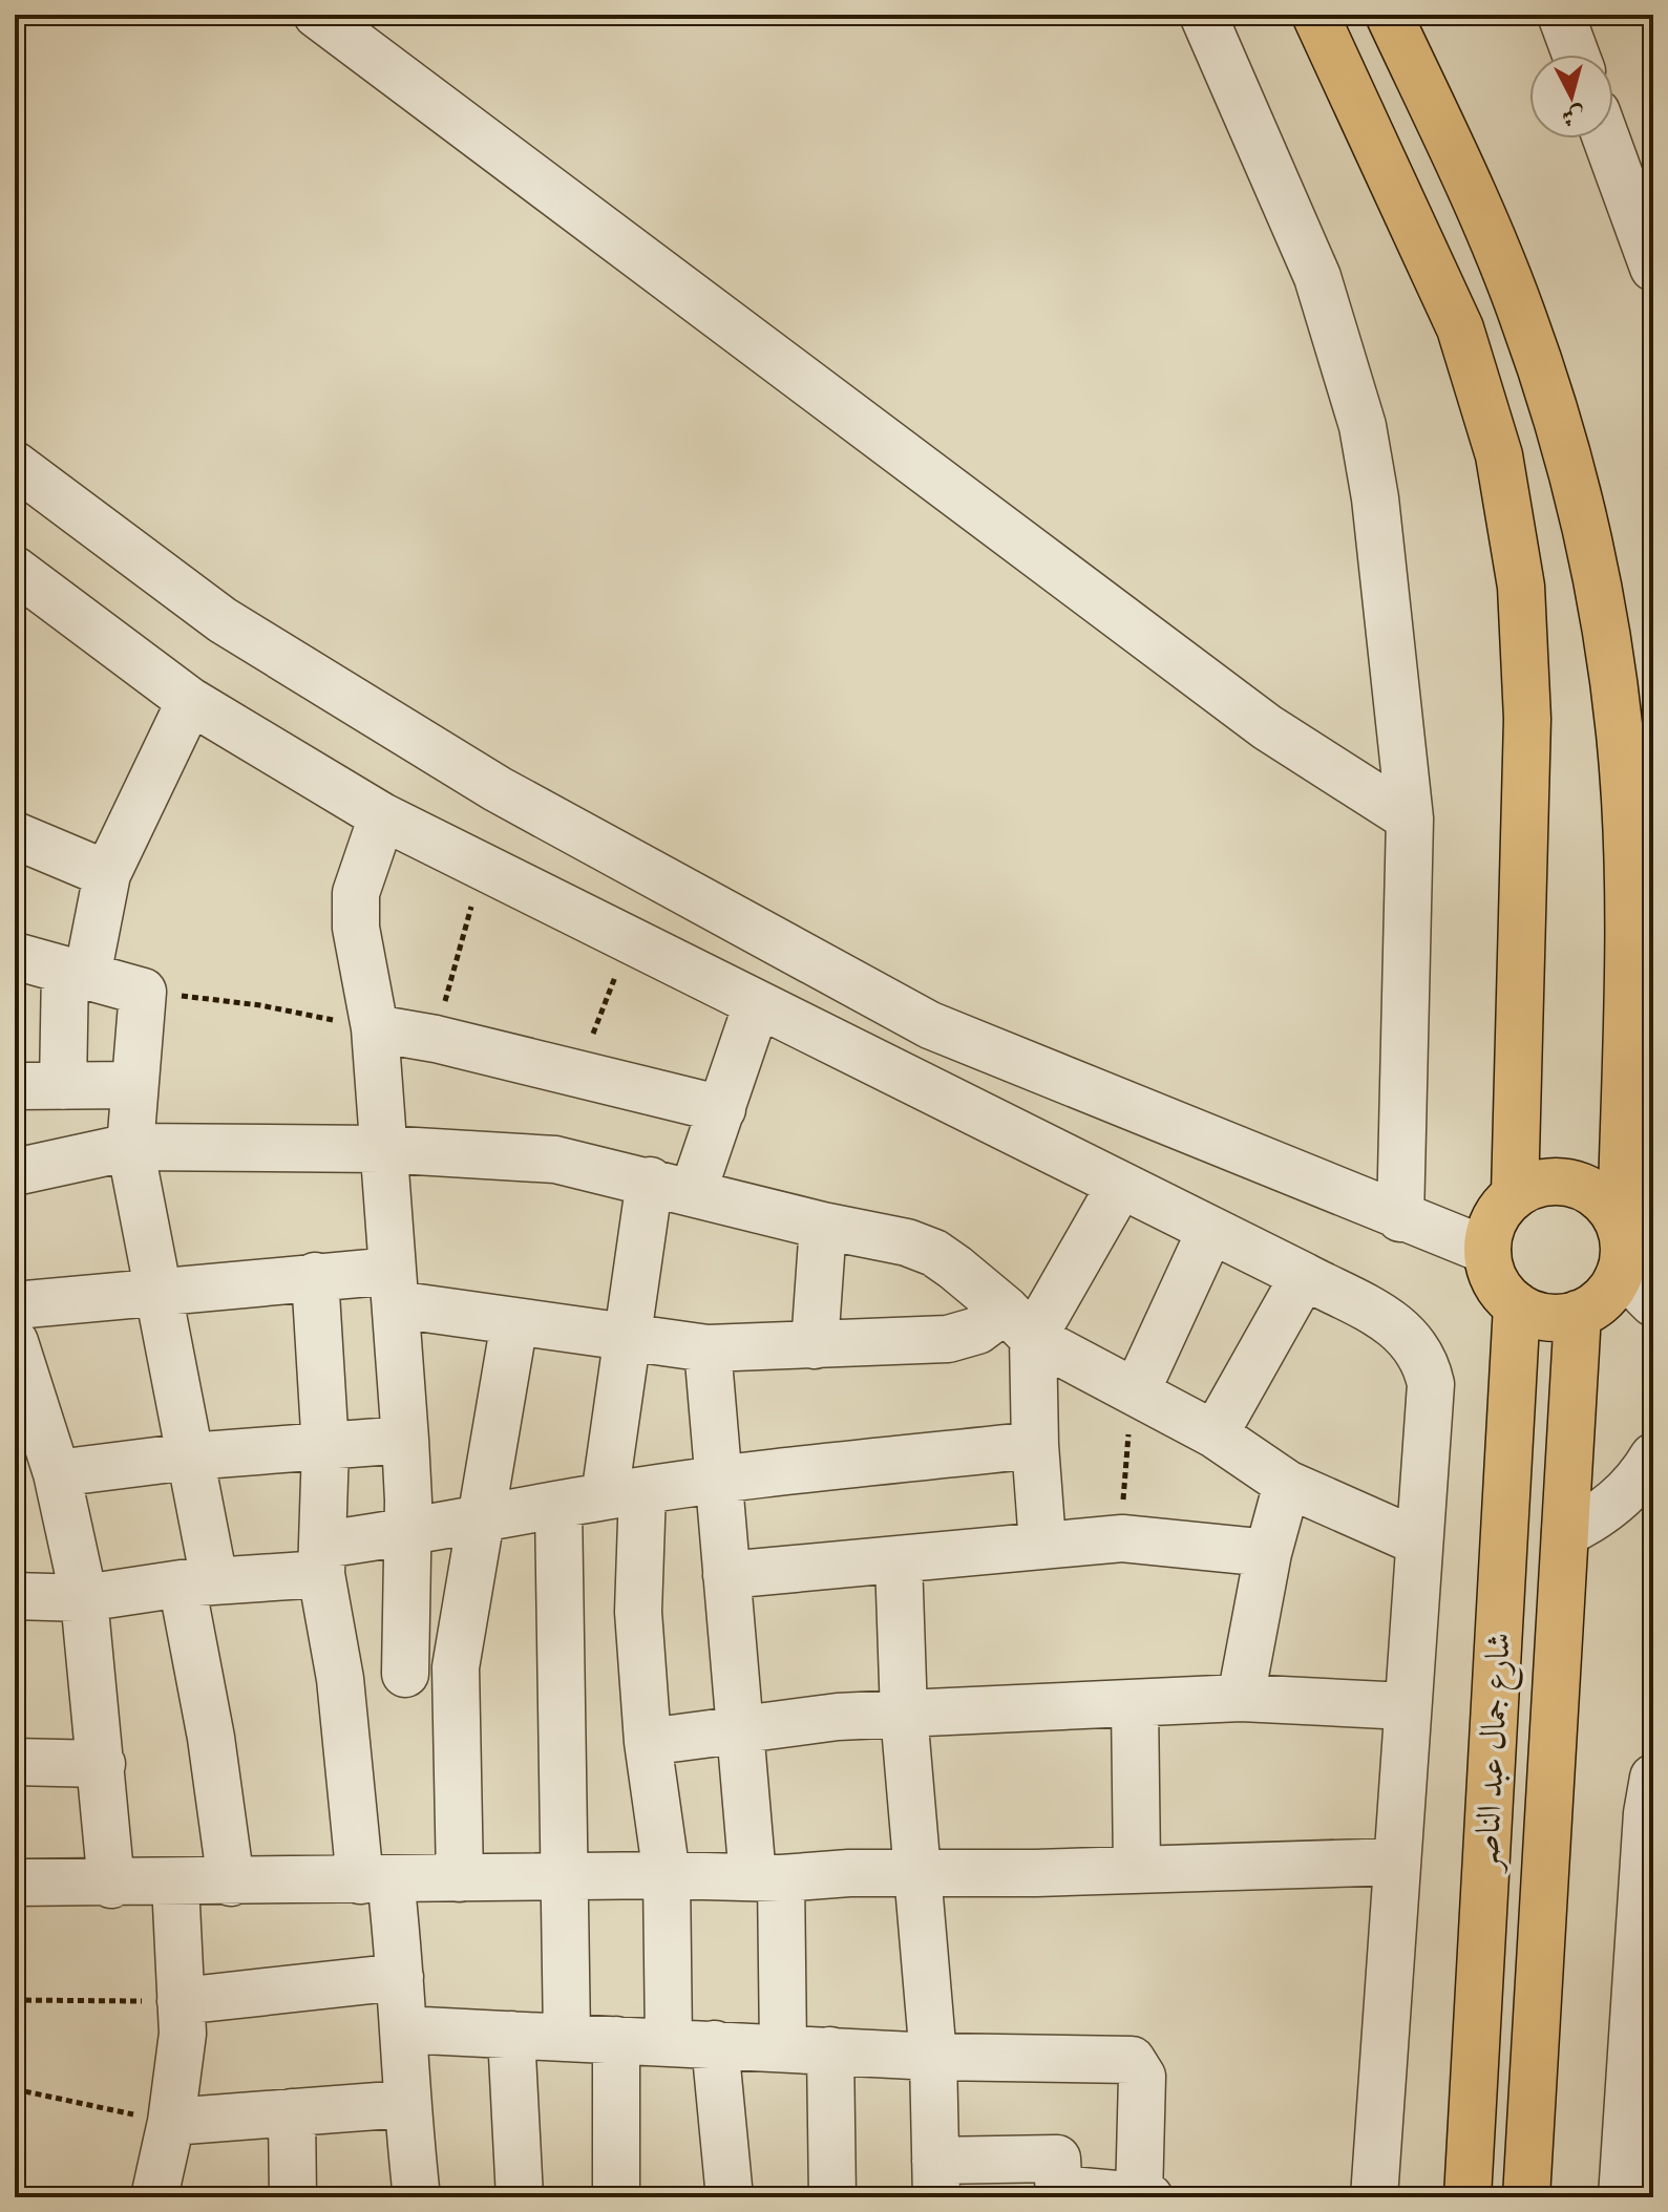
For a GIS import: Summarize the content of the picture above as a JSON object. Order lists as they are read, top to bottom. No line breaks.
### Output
{"streets":{"main road":["شارع جمال عبد الناصر"]},"north":"bottom"}
